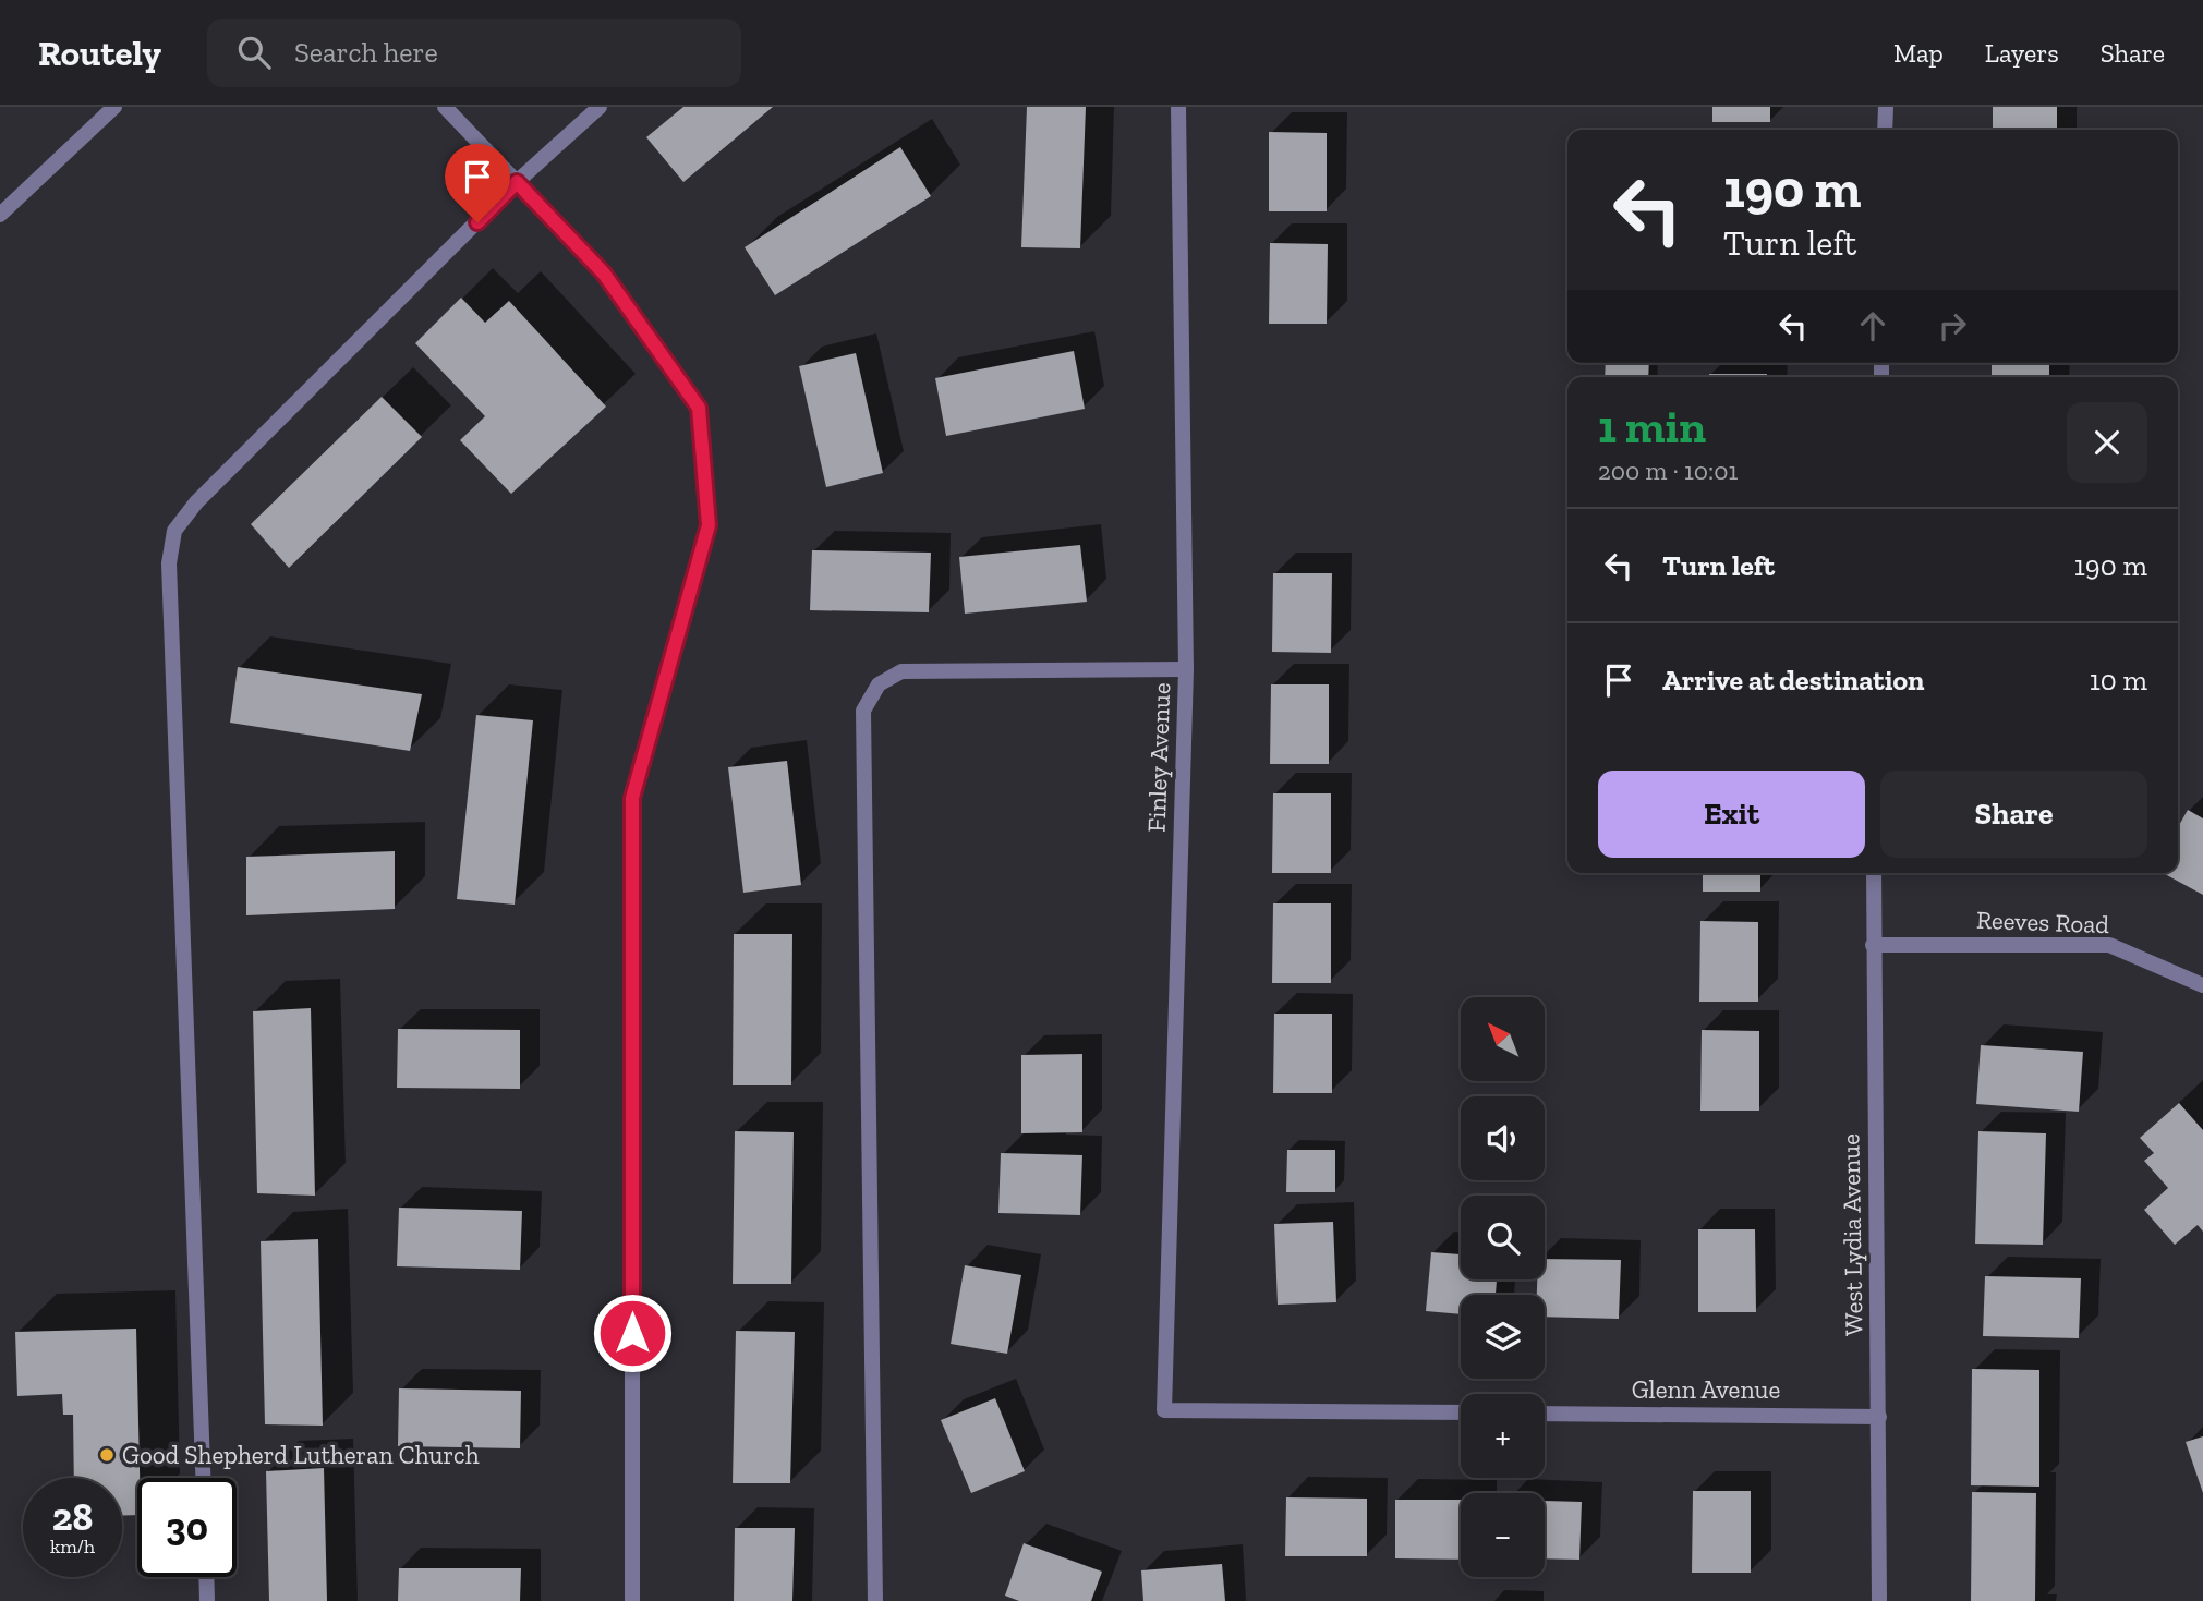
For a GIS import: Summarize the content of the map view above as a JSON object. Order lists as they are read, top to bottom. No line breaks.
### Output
{"streets":{"street":["Finley Avenue","Reeves Road","West Lydia Avenue","Glenn Avenue"]},"crossings":[["Reeves Road","West Lydia Avenue"],["West Lydia Avenue","Glenn Avenue"]],"places":["Good Shepherd Lutheran Church"],"north":"top left","page":{"header":"Routely","search":"Search here","nav":["Map","Layers","Share"],"turn":["190 m","Turn left"],"heading":["1 min","200 m · 10:01"],"list":[{"name":"Turn left","value":"190 m"},{"name":"Arrive at destination","value":"10 m"}],"buttons":["Exit","Share"],"map_buttons":["+","−"],"speed":"28 km/h","limit":"30"}}
